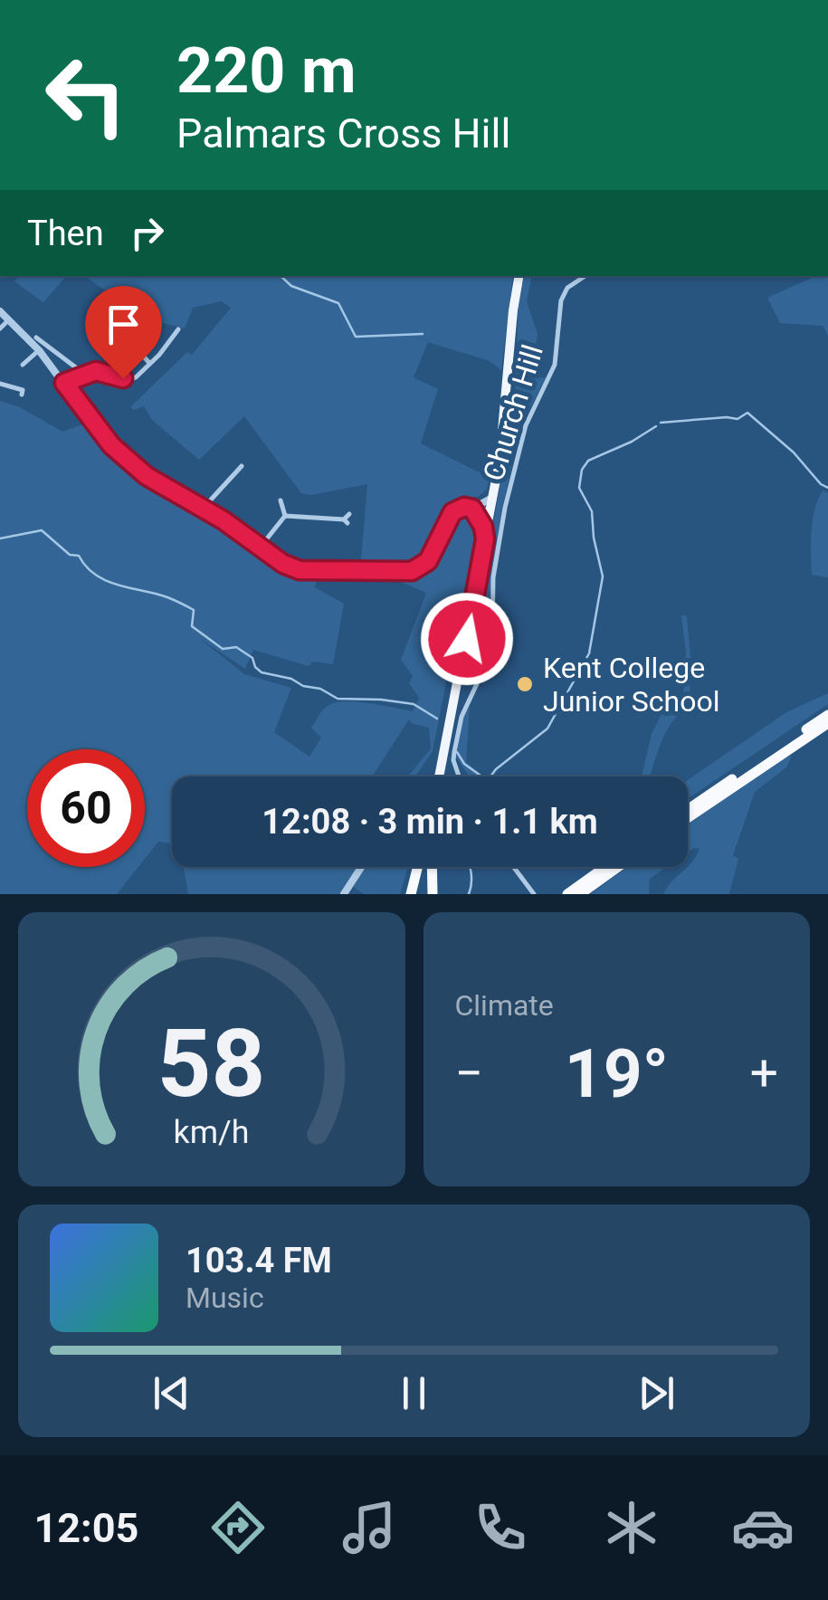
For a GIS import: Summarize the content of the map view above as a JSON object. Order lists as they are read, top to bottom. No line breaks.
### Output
{"streets":{"street":["Church Hill"]},"places":["Kent College Junior School"],"page":{"turn":["220 m","Palmars Cross Hill"],"then":"Then","limit":"60","trip":"12:08 · 3 min · 1.1 km","tile":"Climate","heat":["−","19°","+"],"song":["103.4 FM","Music"],"tabs":"12:05","gauge":["58","km/h"]}}
